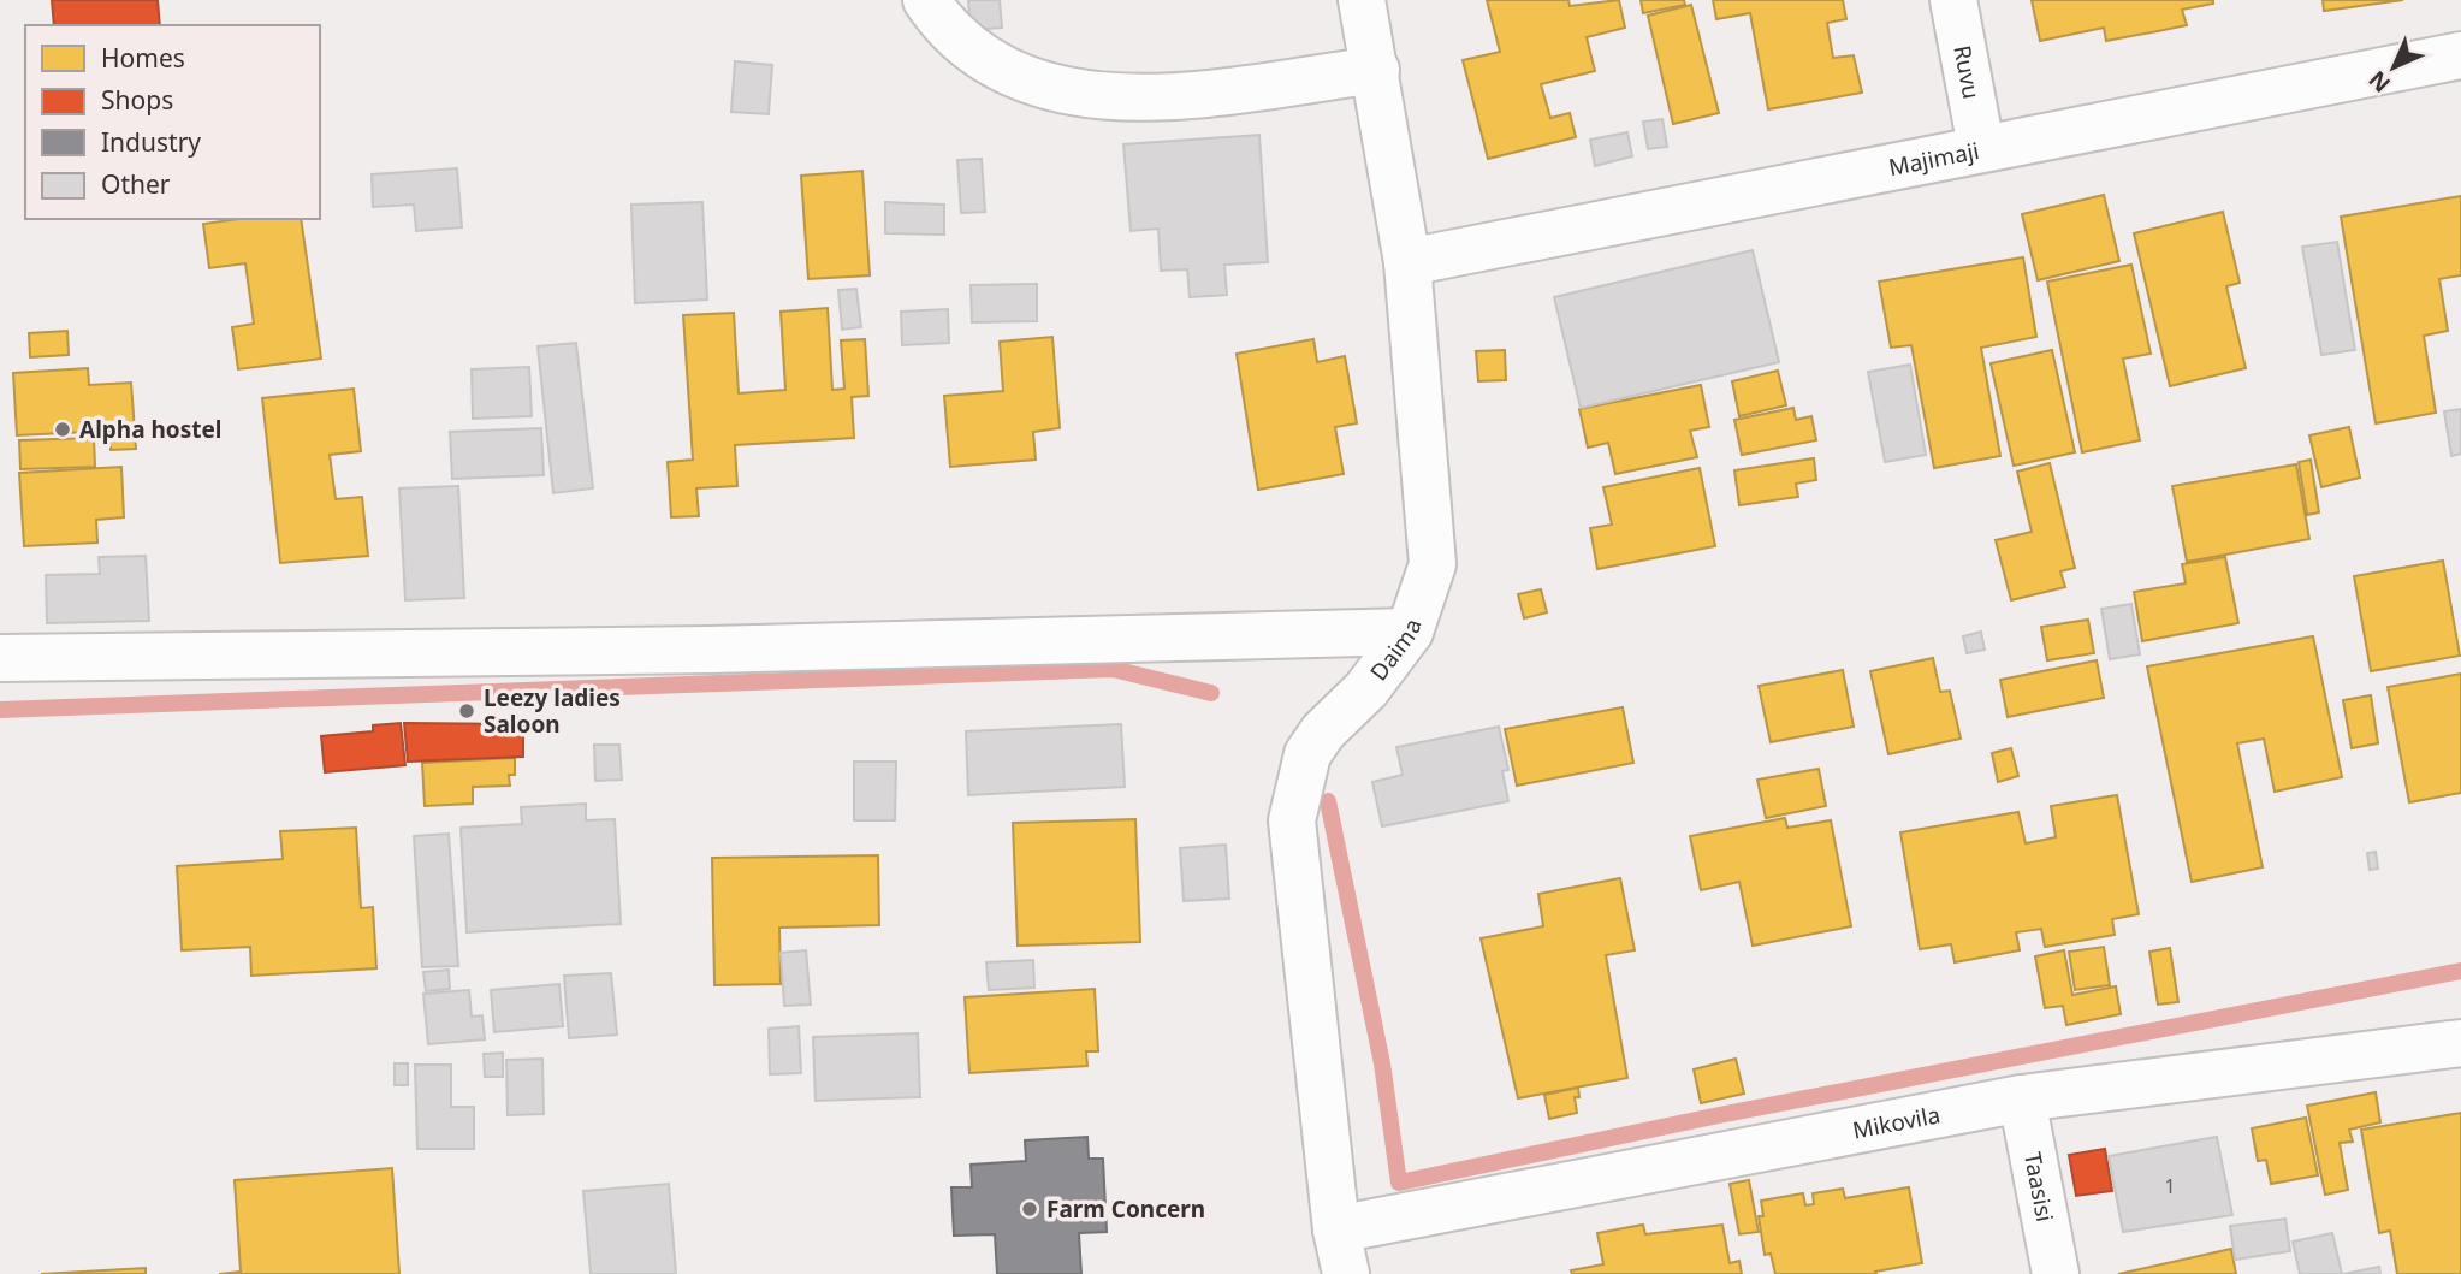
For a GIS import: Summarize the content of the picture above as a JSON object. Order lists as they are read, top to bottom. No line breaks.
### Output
{"streets":{"street":["Ruvu","Majimaji","Daima","Mikovila","Taasisi"]},"crossings":[["Ruvu","Majimaji"],["Majimaji","Daima"],["Daima","Mikovila"],["Mikovila","Taasisi"]],"places":["Alpha hostel","Leezy ladies Saloon","Farm Concern"],"house_numbers":["1"],"legend":["Homes","Shops","Industry","Other"],"north":"bottom left"}
